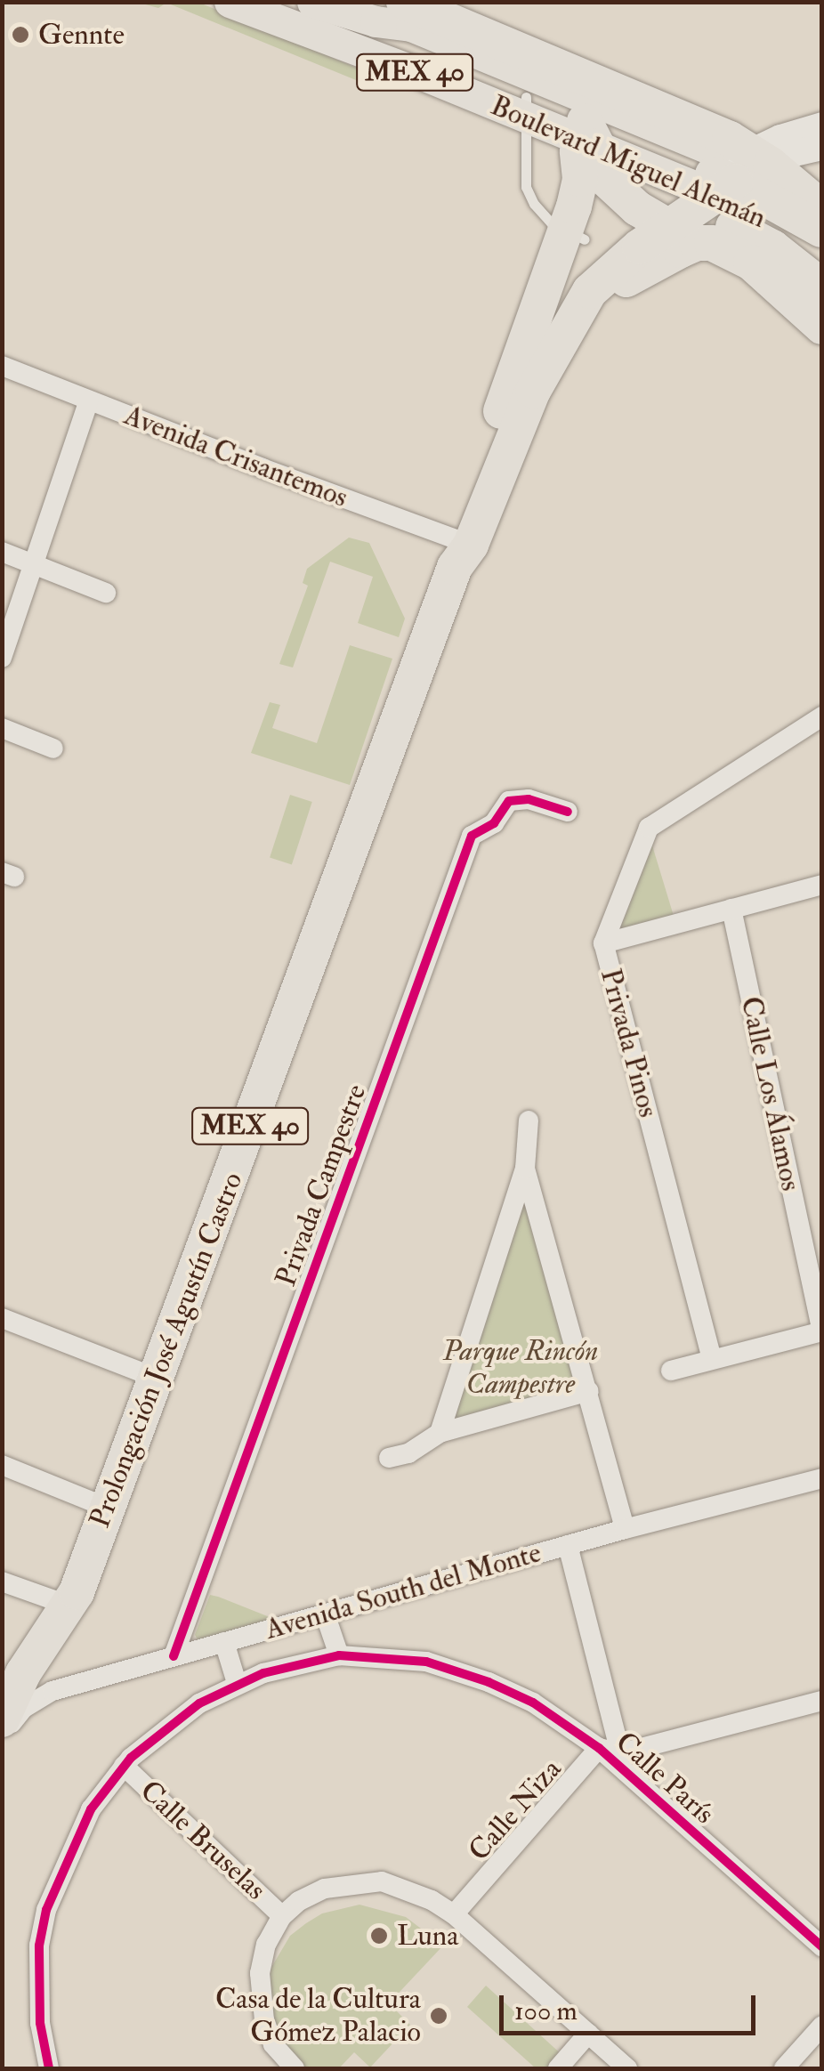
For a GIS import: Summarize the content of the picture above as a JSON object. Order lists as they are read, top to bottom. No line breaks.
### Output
{"streets":{"highway":["MEX 40","Boulevard Miguel Alemán","Prolongación José Agustín Castro"],"street":["Avenida Crisantemos","Privada Pinos","Calle Los Álamos","Privada Campestre","Avenida South del Monte","Calle París","Calle Niza","Calle Bruselas"]},"crossings":[["MEX 40","Prolongación José Agustín Castro"],["MEX 40","Avenida South del Monte"],["Boulevard Miguel Alemán","Prolongación José Agustín Castro"],["Avenida Crisantemos","Prolongación José Agustín Castro"],["Privada Campestre","Avenida South del Monte"],["Calle París","Calle Niza"],["Calle París","Calle Bruselas"]],"parks":["Parque Rincón Campestre"],"places":["Gennte","Luna","Casa de la Cultura Gómez Palacio"],"scale_bar":"100 m"}
